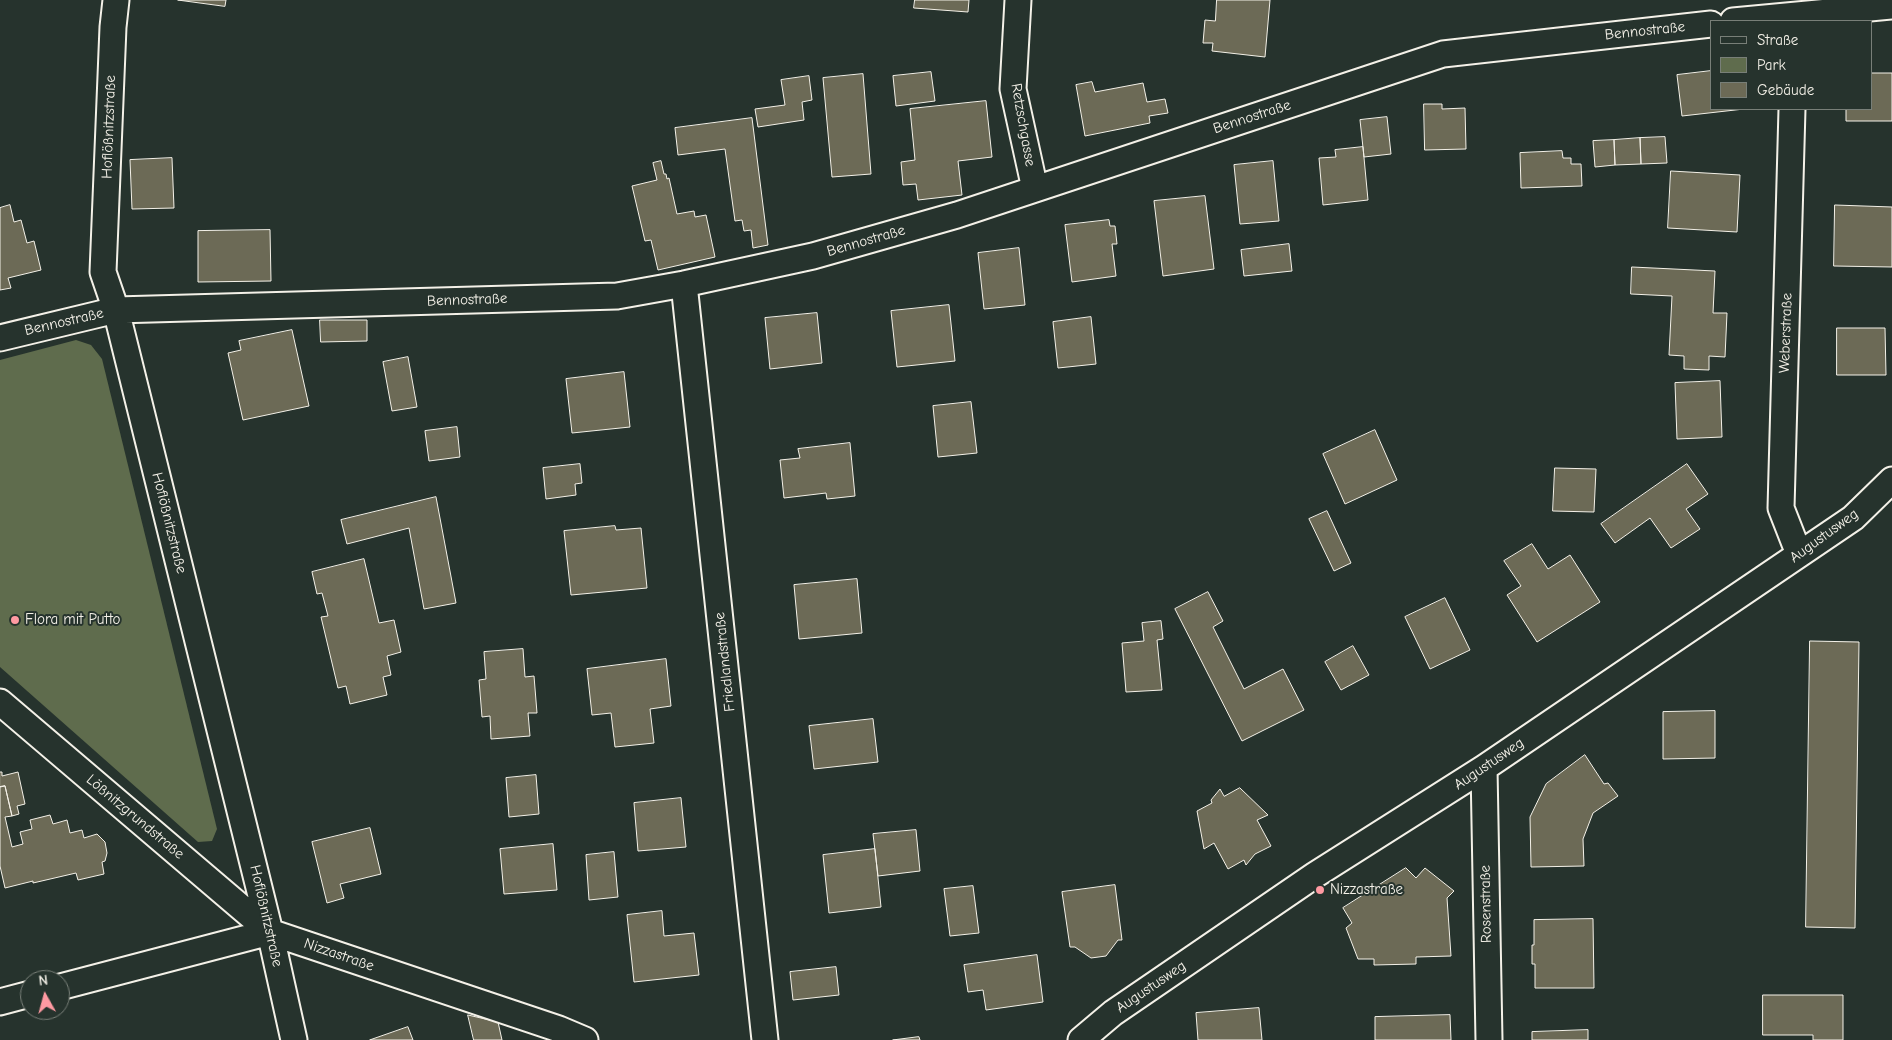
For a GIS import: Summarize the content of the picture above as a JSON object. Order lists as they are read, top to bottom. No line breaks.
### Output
{"streets":{"street":["Bennostraße","Retzschgasse","Hoflößnitzstraße","Weberstraße","Augustusweg","Friedlandstraße","Lößnitzgrundstraße","Rosenstraße","Nizzastraße"]},"crossings":[["Bennostraße","Retzschgasse"],["Bennostraße","Hoflößnitzstraße"],["Bennostraße","Friedlandstraße"],["Hoflößnitzstraße","Lößnitzgrundstraße"],["Hoflößnitzstraße","Nizzastraße"],["Weberstraße","Augustusweg"],["Augustusweg","Rosenstraße"],["Lößnitzgrundstraße","Nizzastraße"]],"places":["Flora mit Putto","Nizzastraße"],"legend":["Straße","Park","Gebäude"],"north":"top"}
